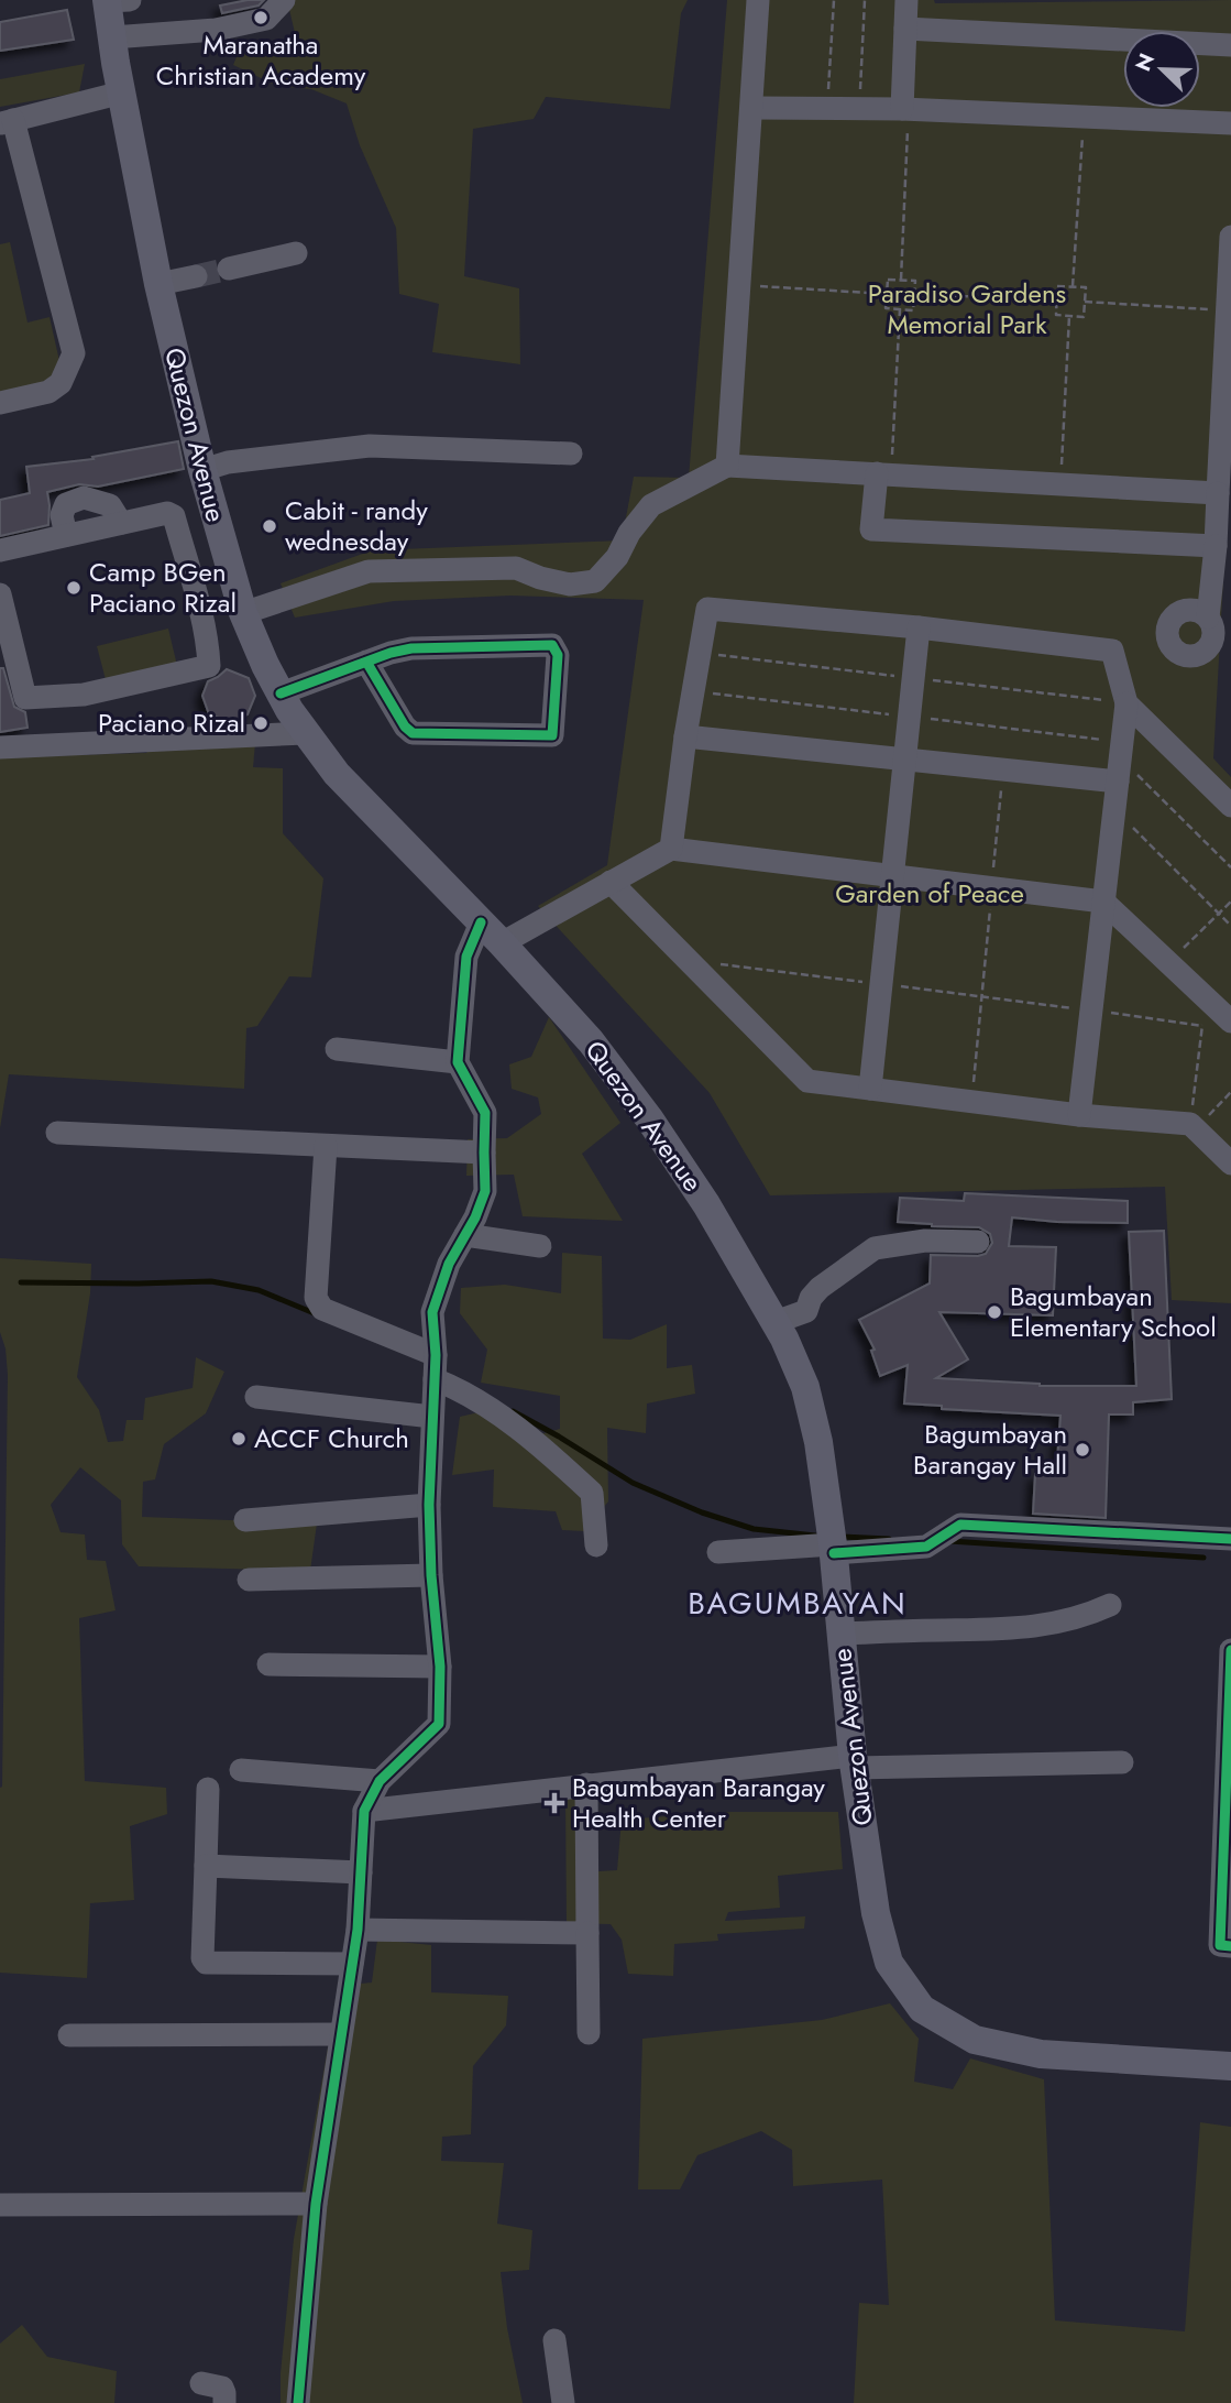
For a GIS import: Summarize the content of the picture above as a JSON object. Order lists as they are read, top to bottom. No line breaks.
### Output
{"streets":{"main road":["Quezon Avenue"]},"districts":["BAGUMBAYAN"],"parks":["Paradiso Gardens Memorial Park","Garden of Peace"],"places":{"other":["Maranatha Christian Academy","Cabit - randy wednesday","Camp BGen Paciano Rizal","Paciano Rizal","Bagumbayan Elementary School","ACCF Church","Bagumbayan Barangay Hall"],"health":["Bagumbayan Barangay Health Center"]},"north":"top left"}
